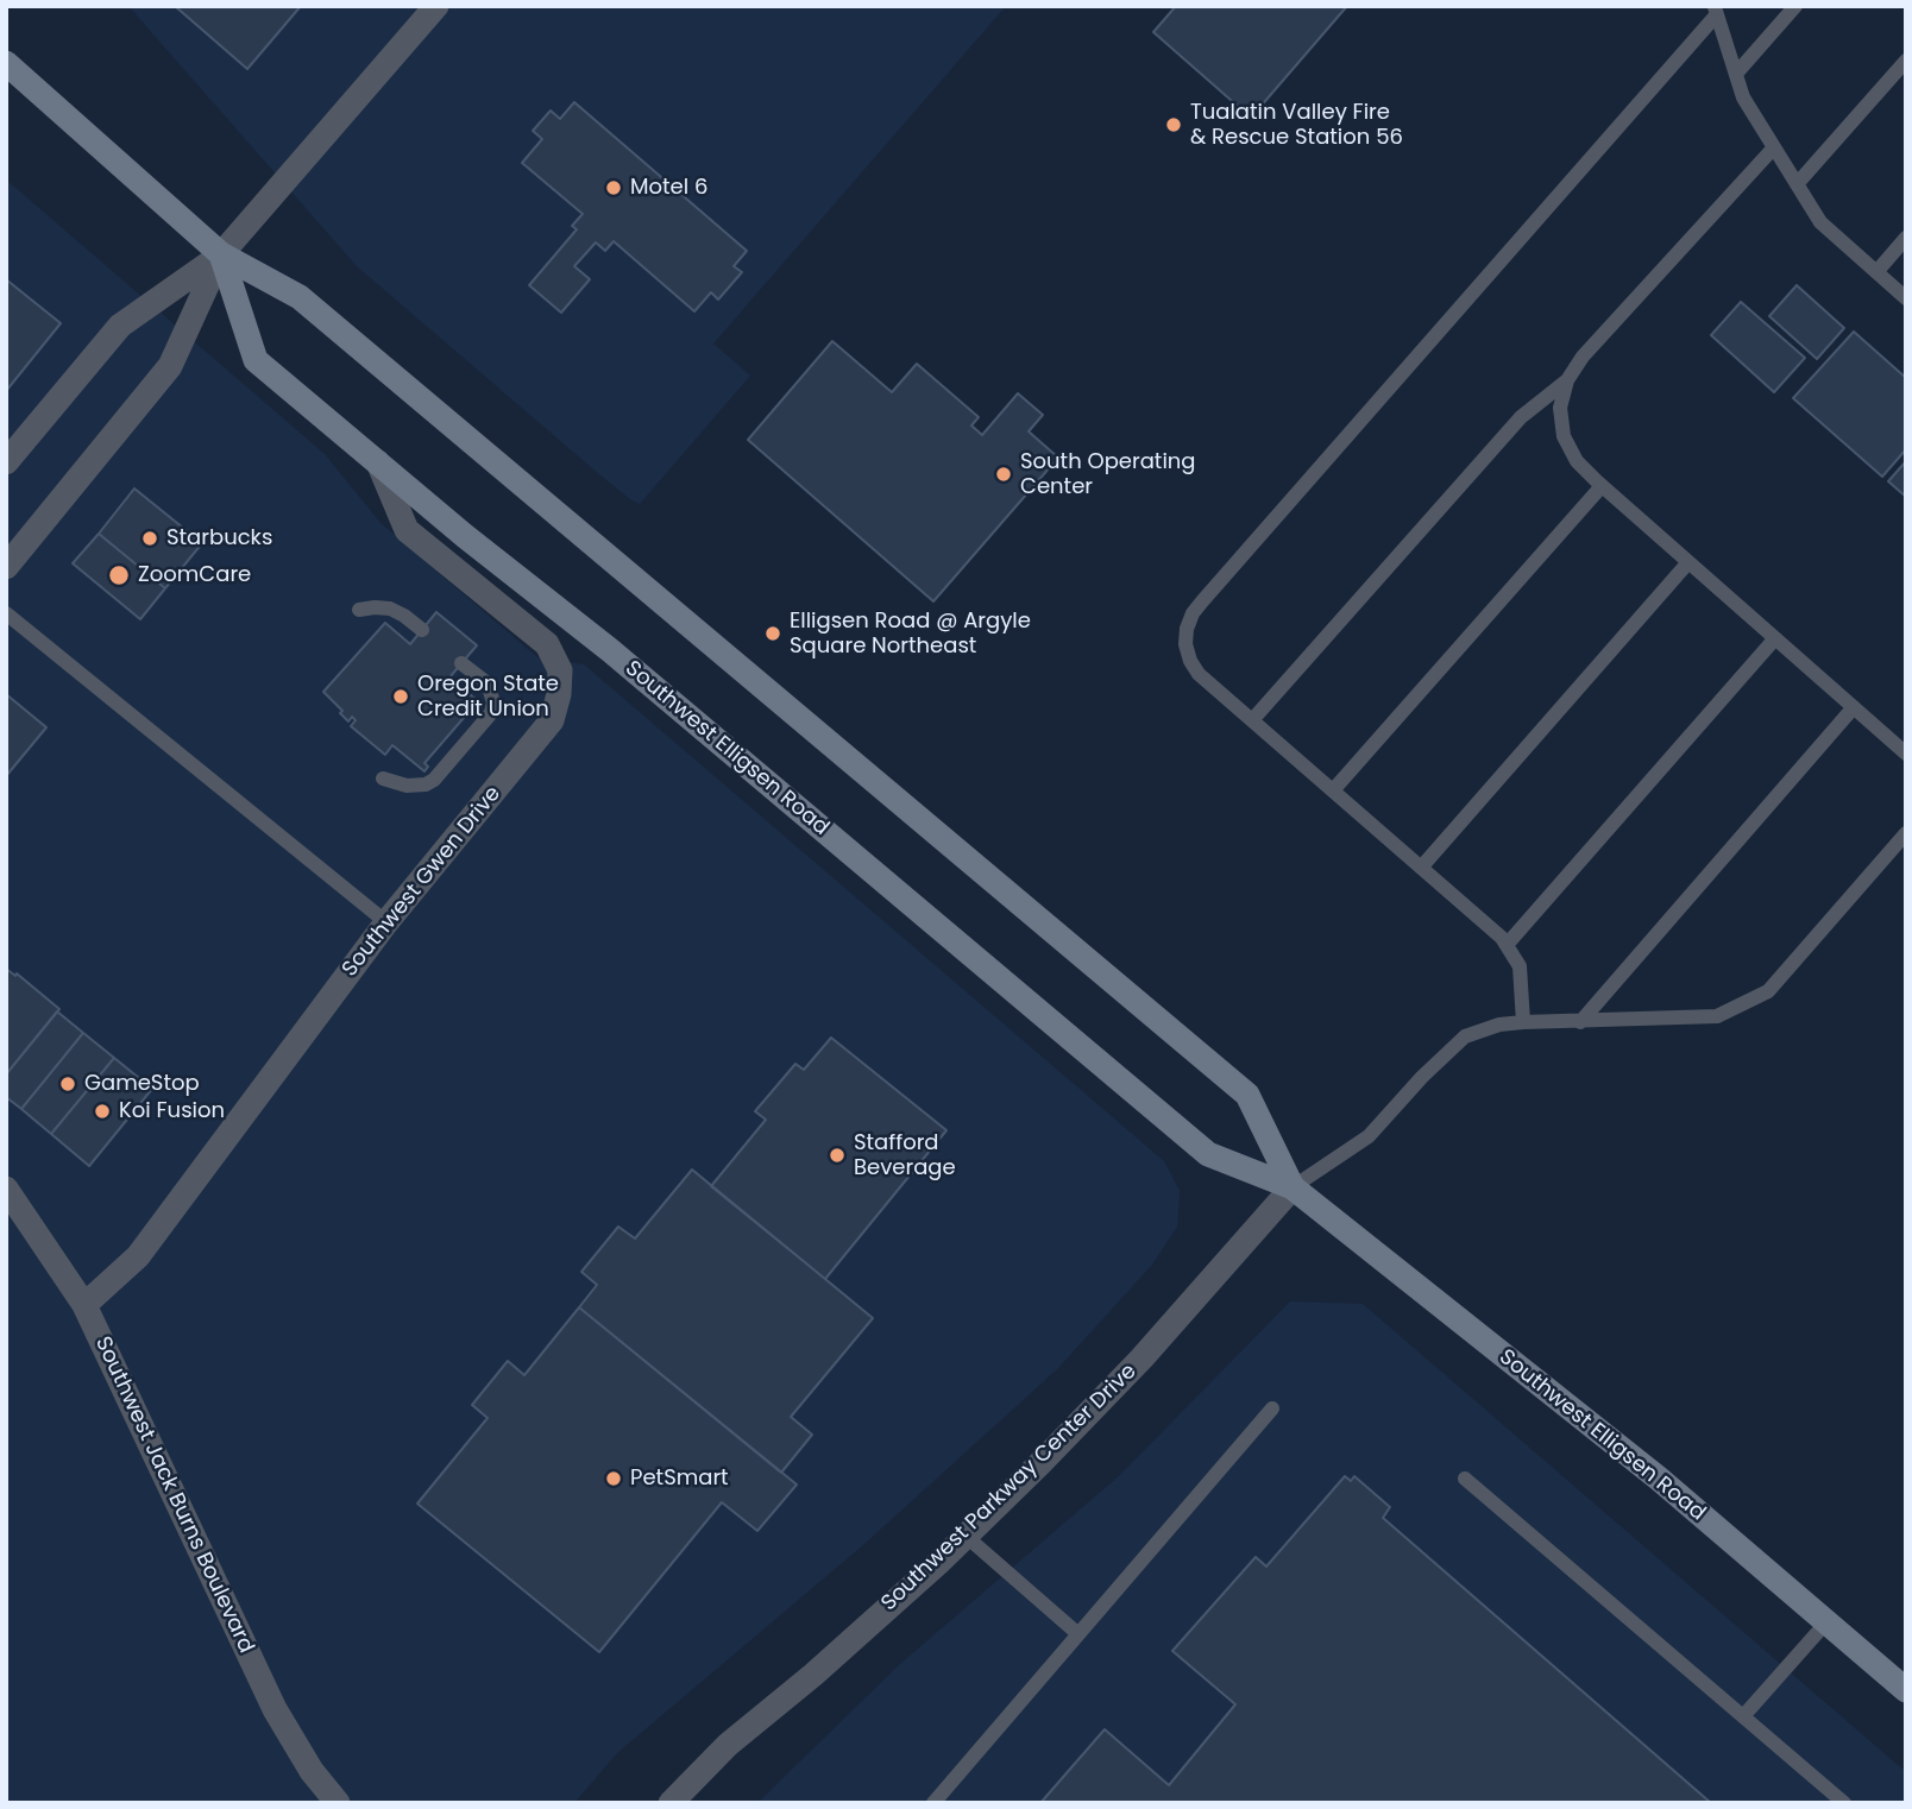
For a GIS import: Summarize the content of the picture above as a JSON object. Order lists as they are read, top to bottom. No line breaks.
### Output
{"streets":{"main road":["Southwest Elligsen Road"],"street":["Southwest Gwen Drive","Southwest Parkway Center Drive","Southwest Jack Burns Boulevard"]},"crossings":[["Southwest Elligsen Road","Southwest Gwen Drive"],["Southwest Elligsen Road","Southwest Parkway Center Drive"],["Southwest Gwen Drive","Southwest Jack Burns Boulevard"]],"places":["Tualatin Valley Fire & Rescue Station 56","Motel 6","South Operating Center","Starbucks","ZoomCare","Elligsen Road @ Argyle Square Northeast","Oregon State Credit Union","GameStop","Koi Fusion","Stafford Beverage","PetSmart"]}
